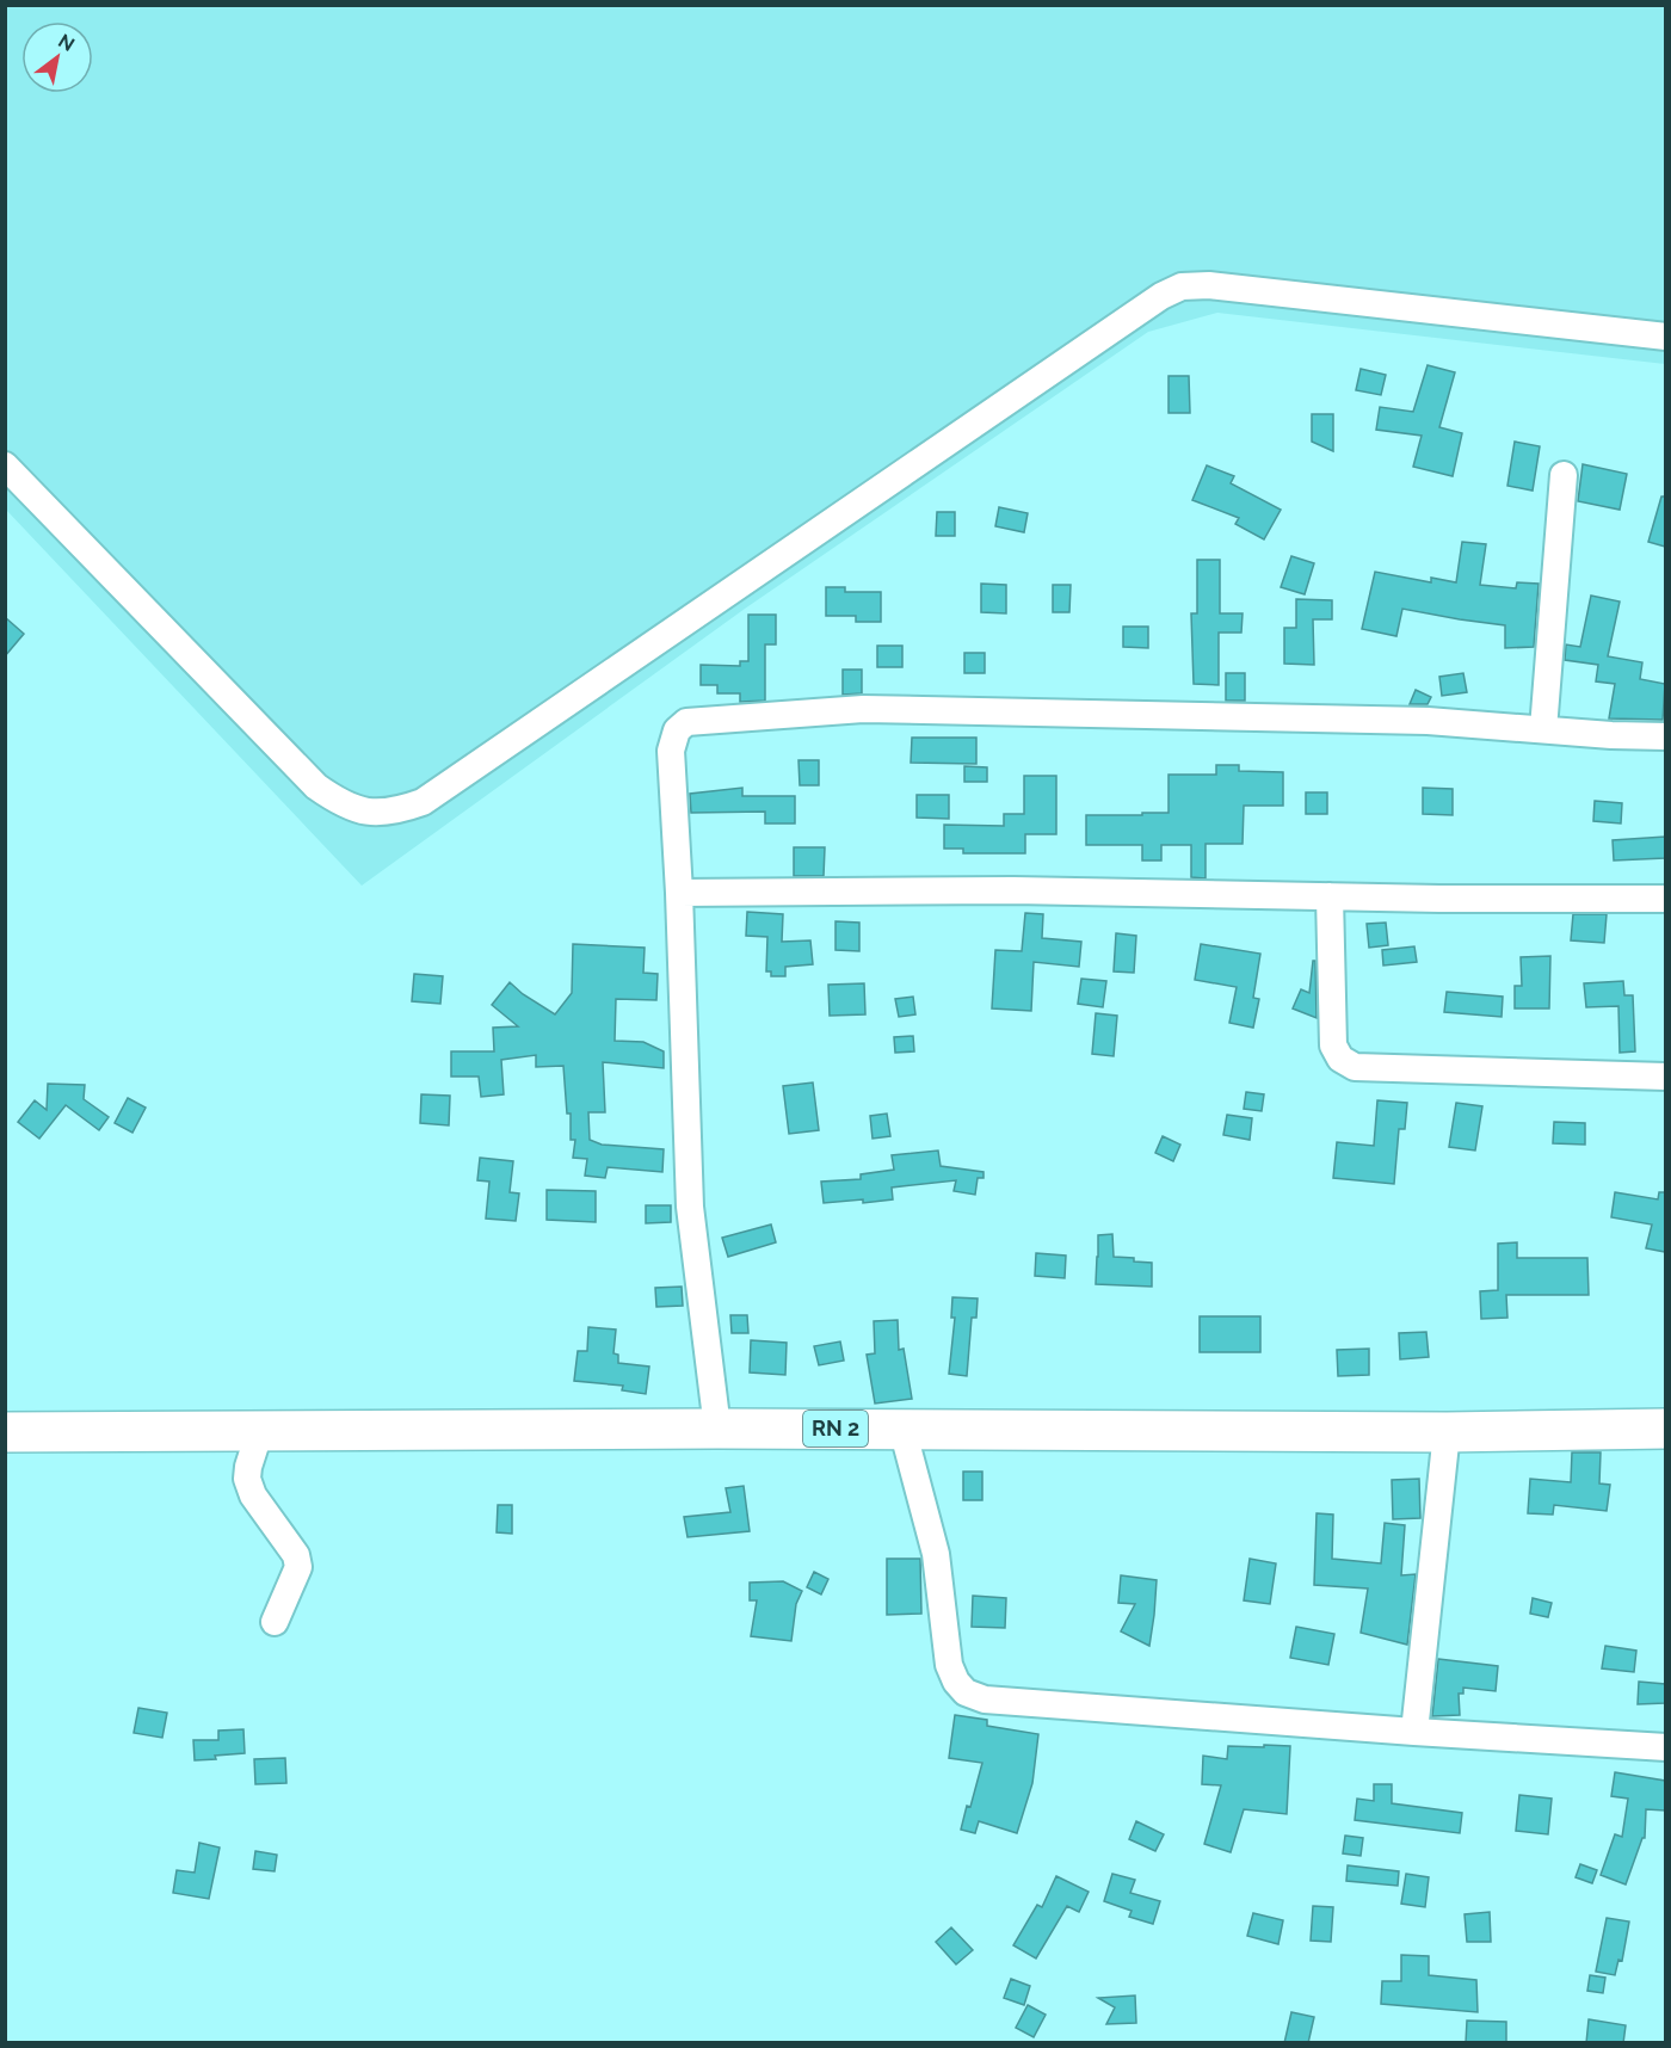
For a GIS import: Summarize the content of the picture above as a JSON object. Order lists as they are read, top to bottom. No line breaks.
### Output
{"streets":{"highway":["RN 2"]},"north":"top right"}
